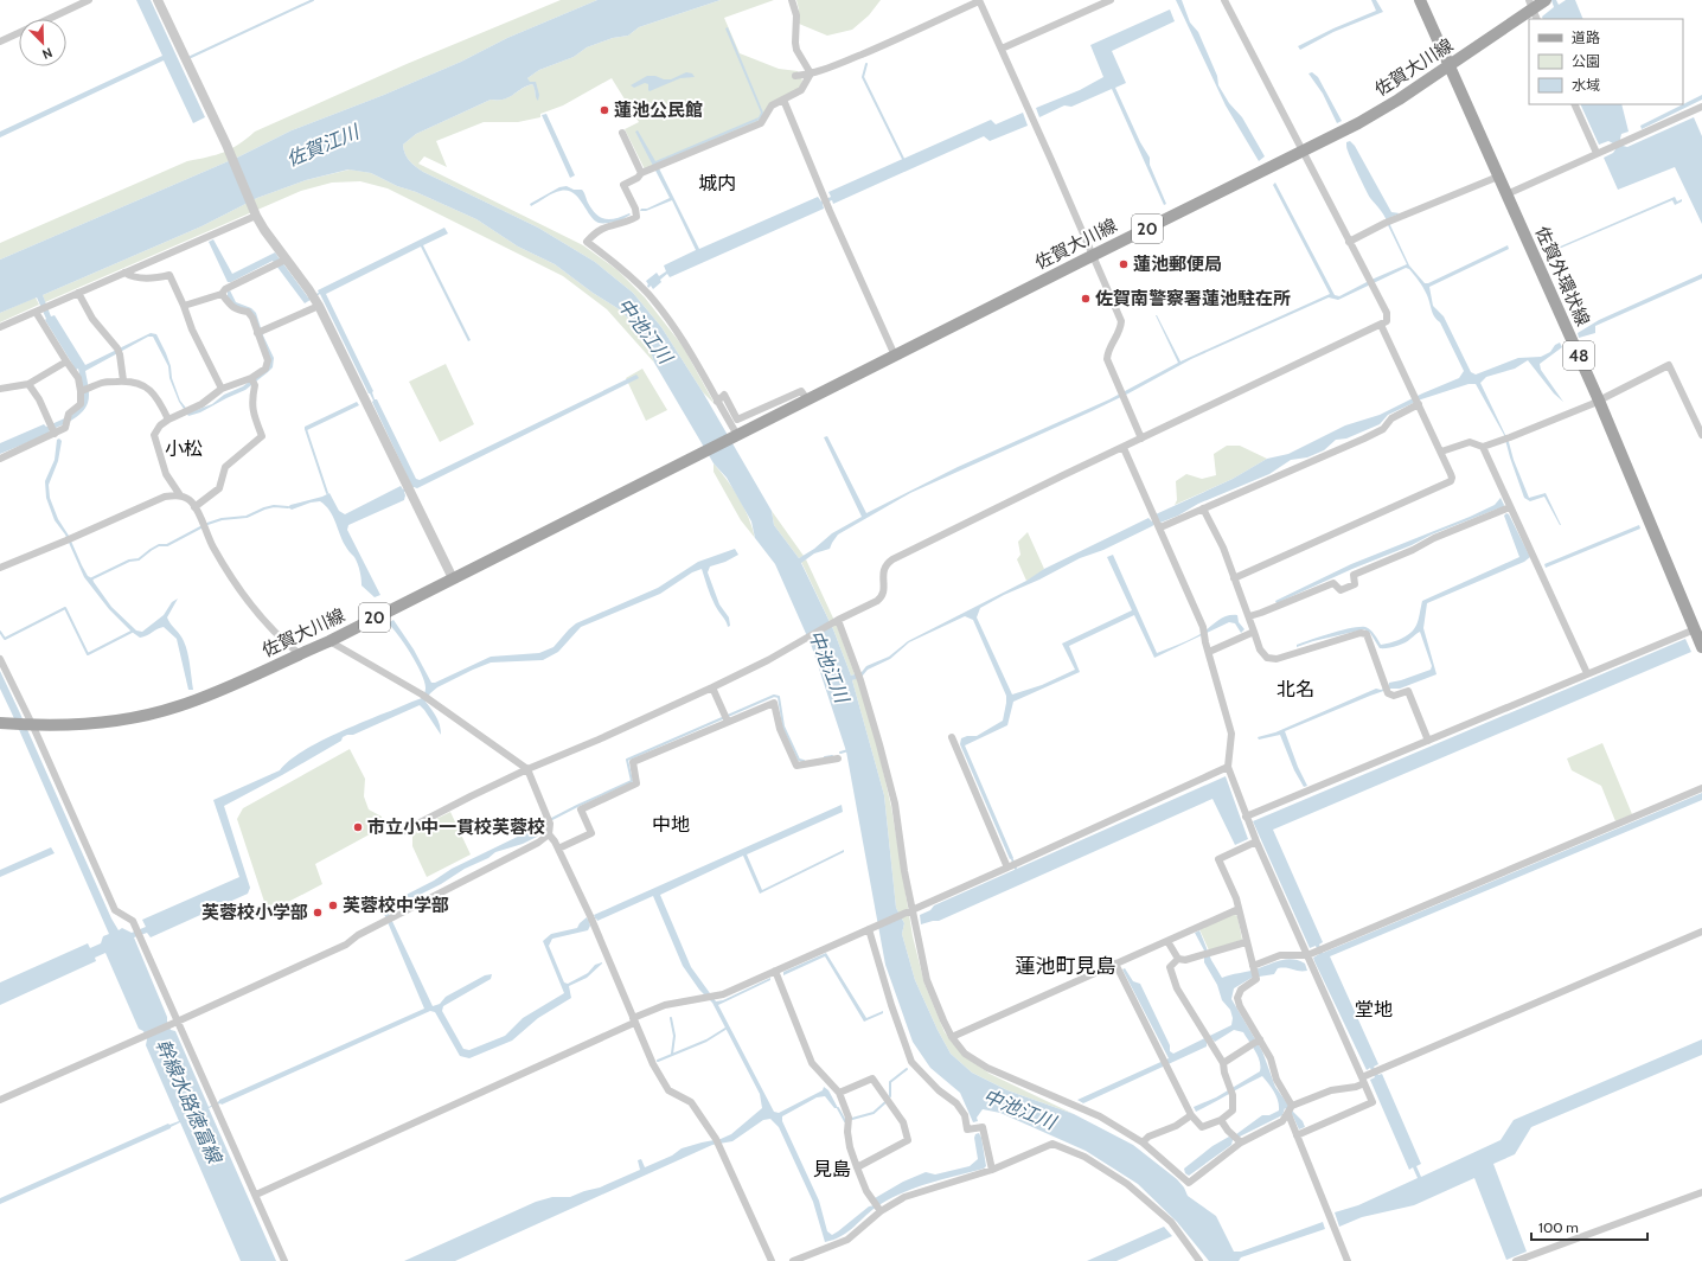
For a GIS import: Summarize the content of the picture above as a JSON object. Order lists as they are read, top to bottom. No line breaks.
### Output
{"streets":{"main road":["佐賀大川線","20","佐賀外環状線","48"]},"crossings":[["佐賀大川線","20"],["佐賀大川線","佐賀外環状線"]],"districts":["城内","小松","北名","中地","蓮池町見島","堂地","見島"],"water":["佐賀江川","中池江川","幹線水路徳富線"],"places":["蓮池公民館","蓮池郵便局","佐賀南警察署蓮池駐在所","市立小中一貫校芙蓉校","芙蓉校中学部","芙蓉校小学部"],"legend":["道路","公園","水域"],"scale_bar":"100 m","north":"bottom right"}
